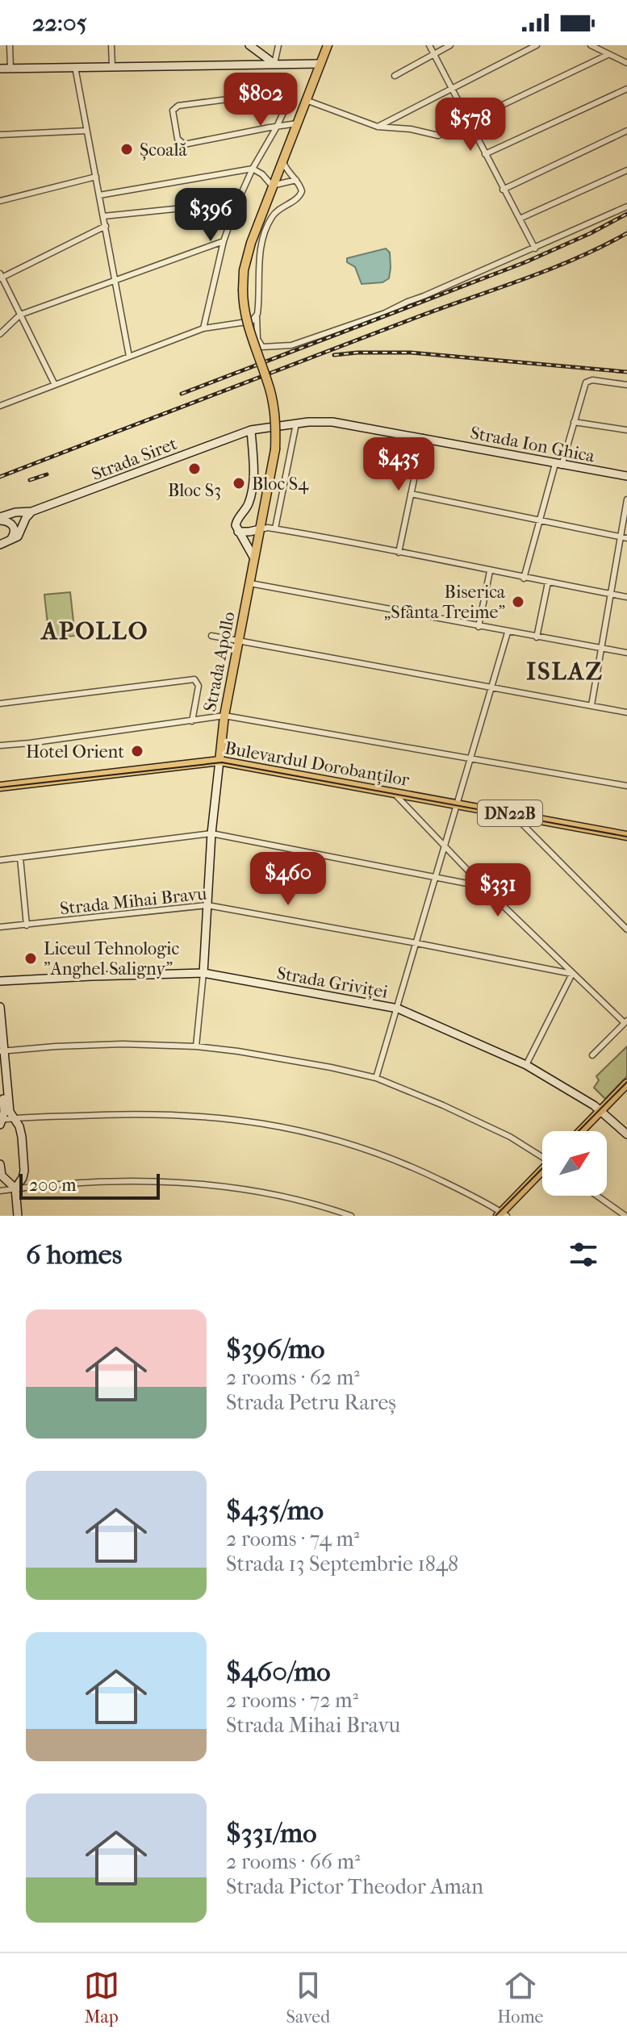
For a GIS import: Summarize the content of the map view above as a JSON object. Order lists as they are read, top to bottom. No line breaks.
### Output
{"streets":{"main road":["Strada Apollo","Bulevardul Dorobanților","DN22B"],"street":["Strada Ion Ghica","Strada Siret","Strada Mihai Bravu","Strada Griviței"]},"crossings":[["Strada Ion Ghica","Strada Siret"],["Strada Apollo","Bulevardul Dorobanților"],["Strada Apollo","Strada Mihai Bravu"],["Strada Apollo","Strada Griviței"]],"districts":["APOLLO","ISLAZ"],"places":["Școală","Bloc S3","Bloc S4","Biserica „Sfânta Treime\"","Hotel Orient","Liceul Tehnologic \"Anghel Saligny\""],"scale_bar":"200 m","north":"top right","page":{"status":"22:05","price":["$802","$578","$396","$435","$460","$331"],"scale":"200 m","heading":"6 homes","list":[{"name":"$396/mo","note":"2 rooms · 62 m² · Strada Petru Rareș"},{"name":"$435/mo","note":"2 rooms · 74 m² · Strada 13 Septembrie 1848"},{"name":"$460/mo","note":"2 rooms · 72 m² · Strada Mihai Bravu"},{"name":"$331/mo","note":"2 rooms · 66 m² · Strada Pictor Theodor Aman"}],"tabs":["Map","Saved","Home"]}}
